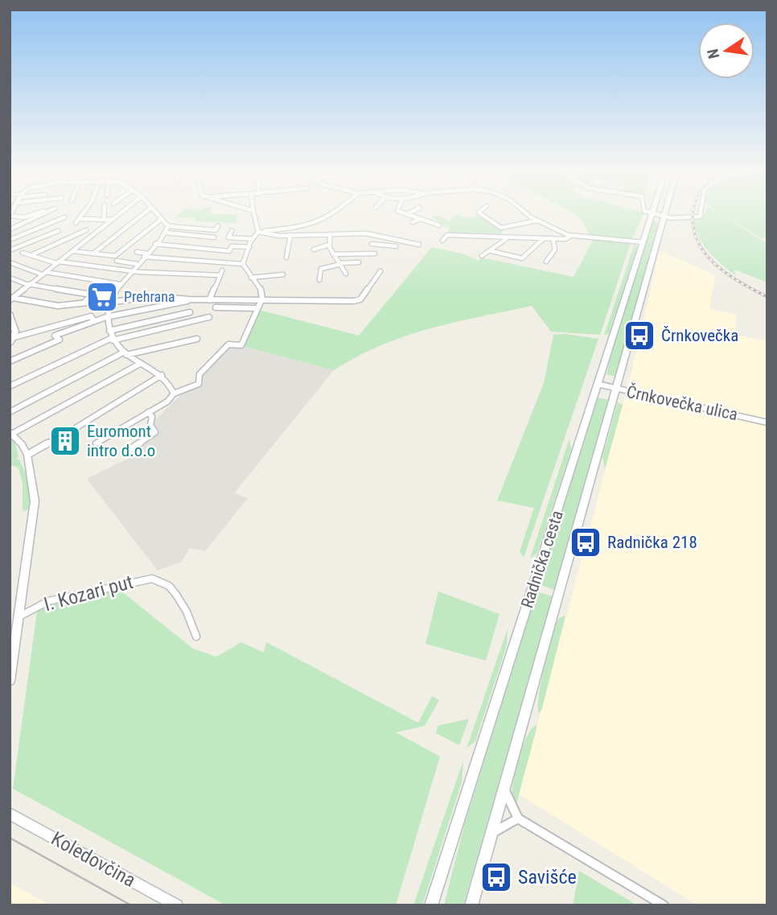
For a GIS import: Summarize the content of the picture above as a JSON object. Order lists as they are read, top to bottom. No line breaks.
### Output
{"streets":{"main road":["Radnička cesta"],"street":["Črnkovečka ulica","I. Kozari put","Koledovčina"]},"crossings":[["Črnkovečka ulica","Radnička cesta"]],"places":{"supermarket":["Prehrana"],"bus stop":["Črnkovečka","Radnička 218","Savišće"],"building":["Euromont intro d.o.o"]},"north":"left"}
